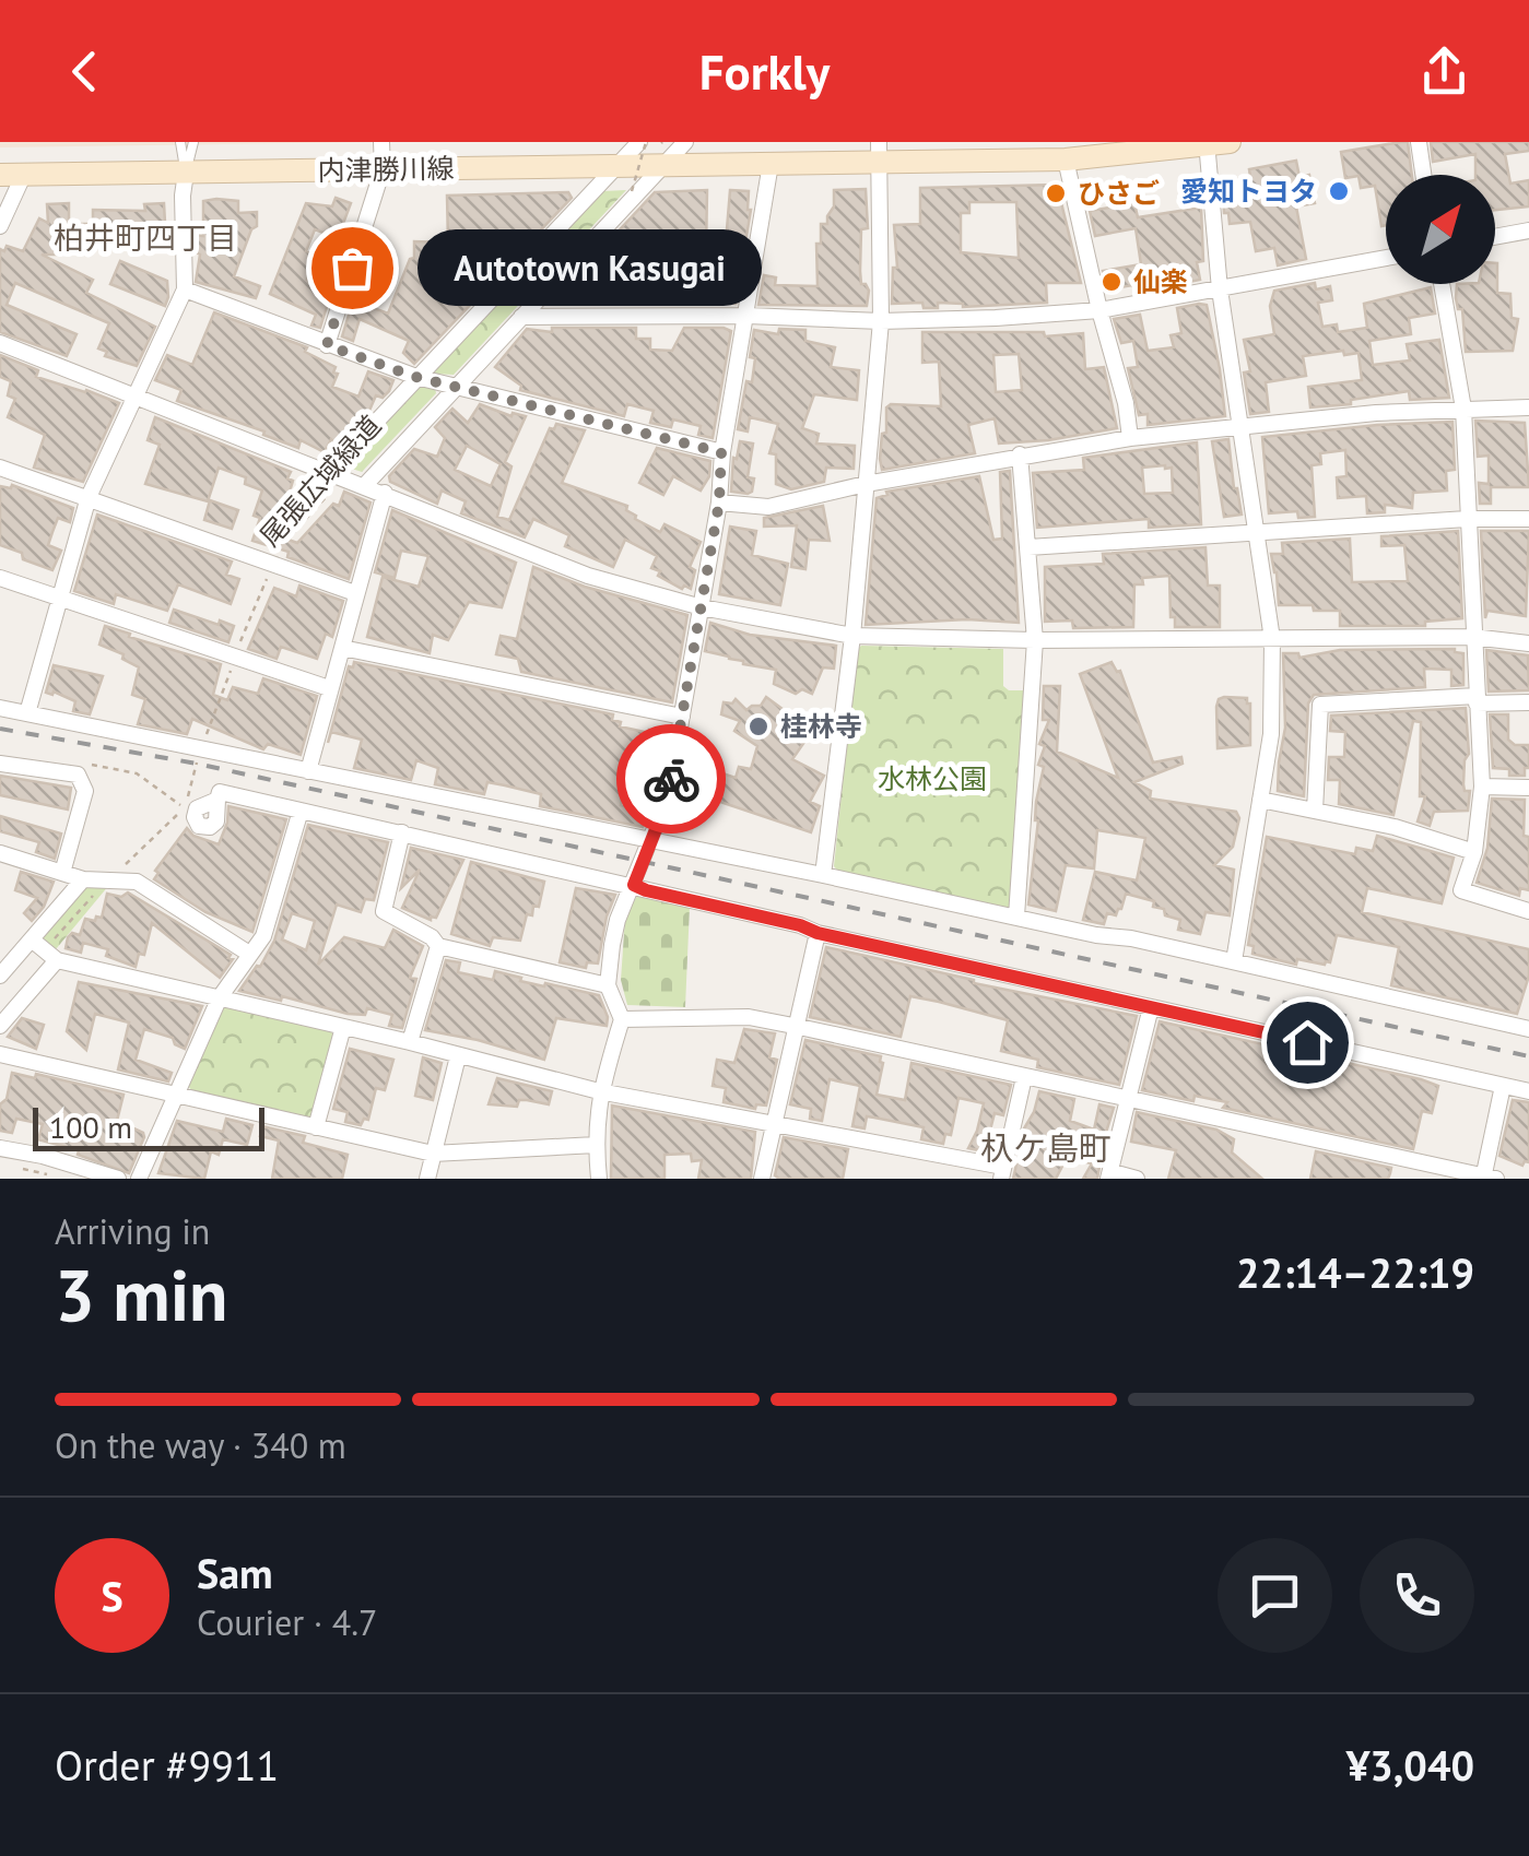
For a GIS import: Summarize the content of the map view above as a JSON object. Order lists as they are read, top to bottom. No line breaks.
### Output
{"streets":{"main road":["内津勝川線"],"path":["尾張広域緑道"]},"districts":["柏井町四丁目","杁ケ島町"],"parks":["水林公園"],"places":["愛知トヨタ","ひさご","Autotown Kasugai","仙楽","桂林寺"],"scale_bar":"100 m","north":"top right","page":{"header":"Forkly","bubble":"Autotown Kasugai","scale":"100 m","heading":["3 min","Arriving in","22:14–22:19"],"panel":["Sam","Courier · 4.7","Order #9911","¥3,040"],"bar":"On the way · 340 m","round":"S"}}
